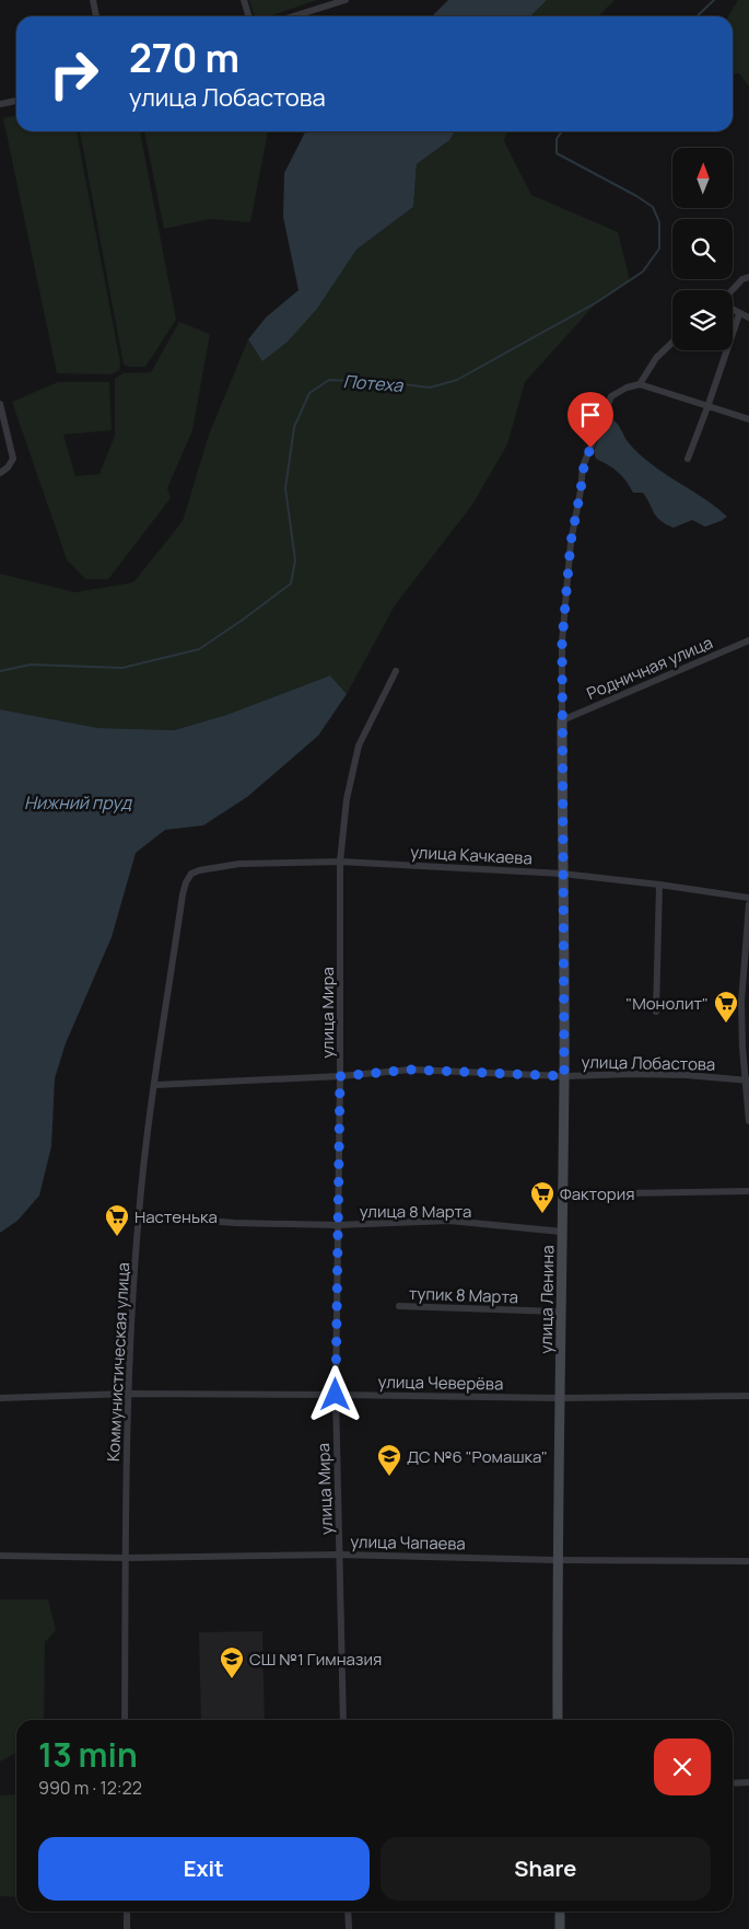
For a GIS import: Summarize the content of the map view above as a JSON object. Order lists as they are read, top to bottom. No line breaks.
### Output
{"streets":{"street":["Родничная улица","улица Качкаева","улица Мира","улица Лобастова","улица 8 Марта","тупик 8 Марта","улица Ленина","Коммунистическая улица","улица Чеверёва","улица Чапаева"]},"crossings":[["Родничная улица","улица Ленина"],["улица Качкаева","улица Мира"],["улица Качкаева","улица Ленина"],["улица Качкаева","Коммунистическая улица"],["улица Мира","улица Лобастова"],["улица Мира","улица 8 Марта"],["улица Мира","улица Чеверёва"],["улица Мира","улица Чапаева"],["улица Лобастова","улица Ленина"],["улица Лобастова","Коммунистическая улица"],["улица 8 Марта","улица Ленина"],["улица 8 Марта","Коммунистическая улица"],["тупик 8 Марта","улица Ленина"],["улица Ленина","улица Чеверёва"],["улица Ленина","улица Чапаева"],["Коммунистическая улица","улица Чеверёва"],["Коммунистическая улица","улица Чапаева"]],"water":["Потеха","Нижний пруд"],"places":{"supermarket":["\"Монолит\"","Фактория","Настенька"],"school or university":["ДС №6 \"Ромашка\"","СШ №1 Гимназия"]},"north":"top","page":{"turn":["270 m","улица Лобастова"],"heading":["13 min","990 m · 12:22"],"buttons":["Exit","Share"]}}
